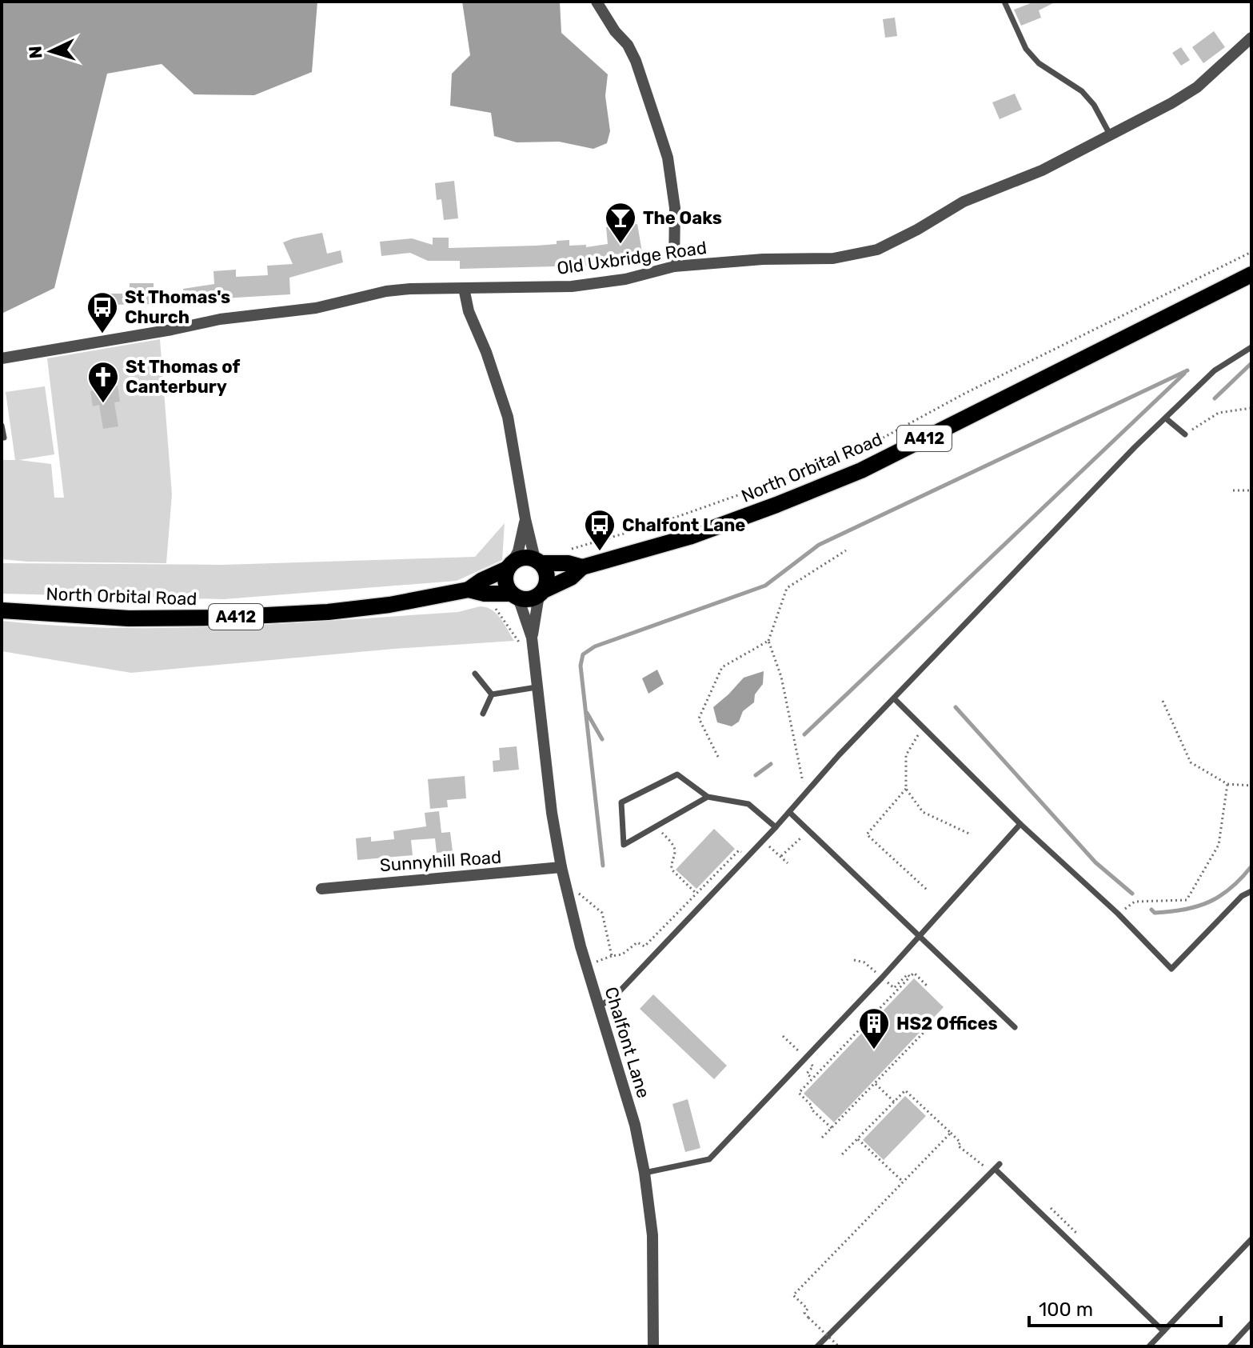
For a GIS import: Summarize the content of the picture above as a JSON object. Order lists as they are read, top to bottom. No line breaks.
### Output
{"streets":{"main road":["A412","North Orbital Road"],"street":["Old Uxbridge Road","Sunnyhill Road","Chalfont Lane"]},"crossings":[["North Orbital Road","Chalfont Lane"],["Sunnyhill Road","Chalfont Lane"]],"places":{"bar":["The Oaks"],"bus stop":["St Thomas's Church","Chalfont Lane"],"church":["St Thomas of Canterbury"],"building":["HS2 Offices"]},"scale_bar":"100 m","north":"left"}
